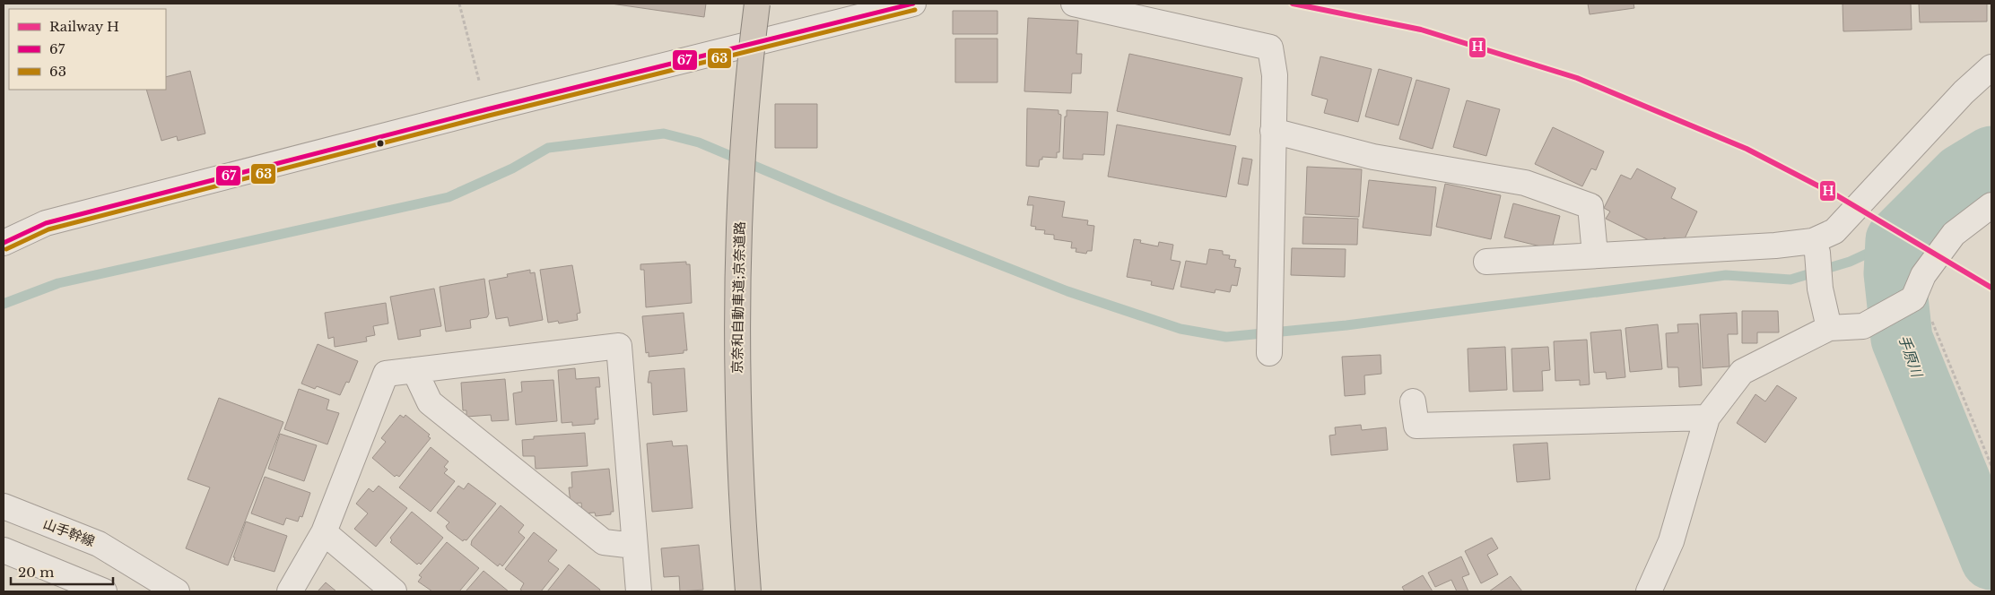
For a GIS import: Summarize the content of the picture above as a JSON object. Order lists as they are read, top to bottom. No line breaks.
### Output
{"streets":{"highway":["京奈和自動車道;京奈道路"],"street":["山手幹線"]},"water":["手原川"],"lines":["rail line H","transit line 67","transit line 63"],"legend":["Railway H","67","63"],"scale_bar":"20 m"}
